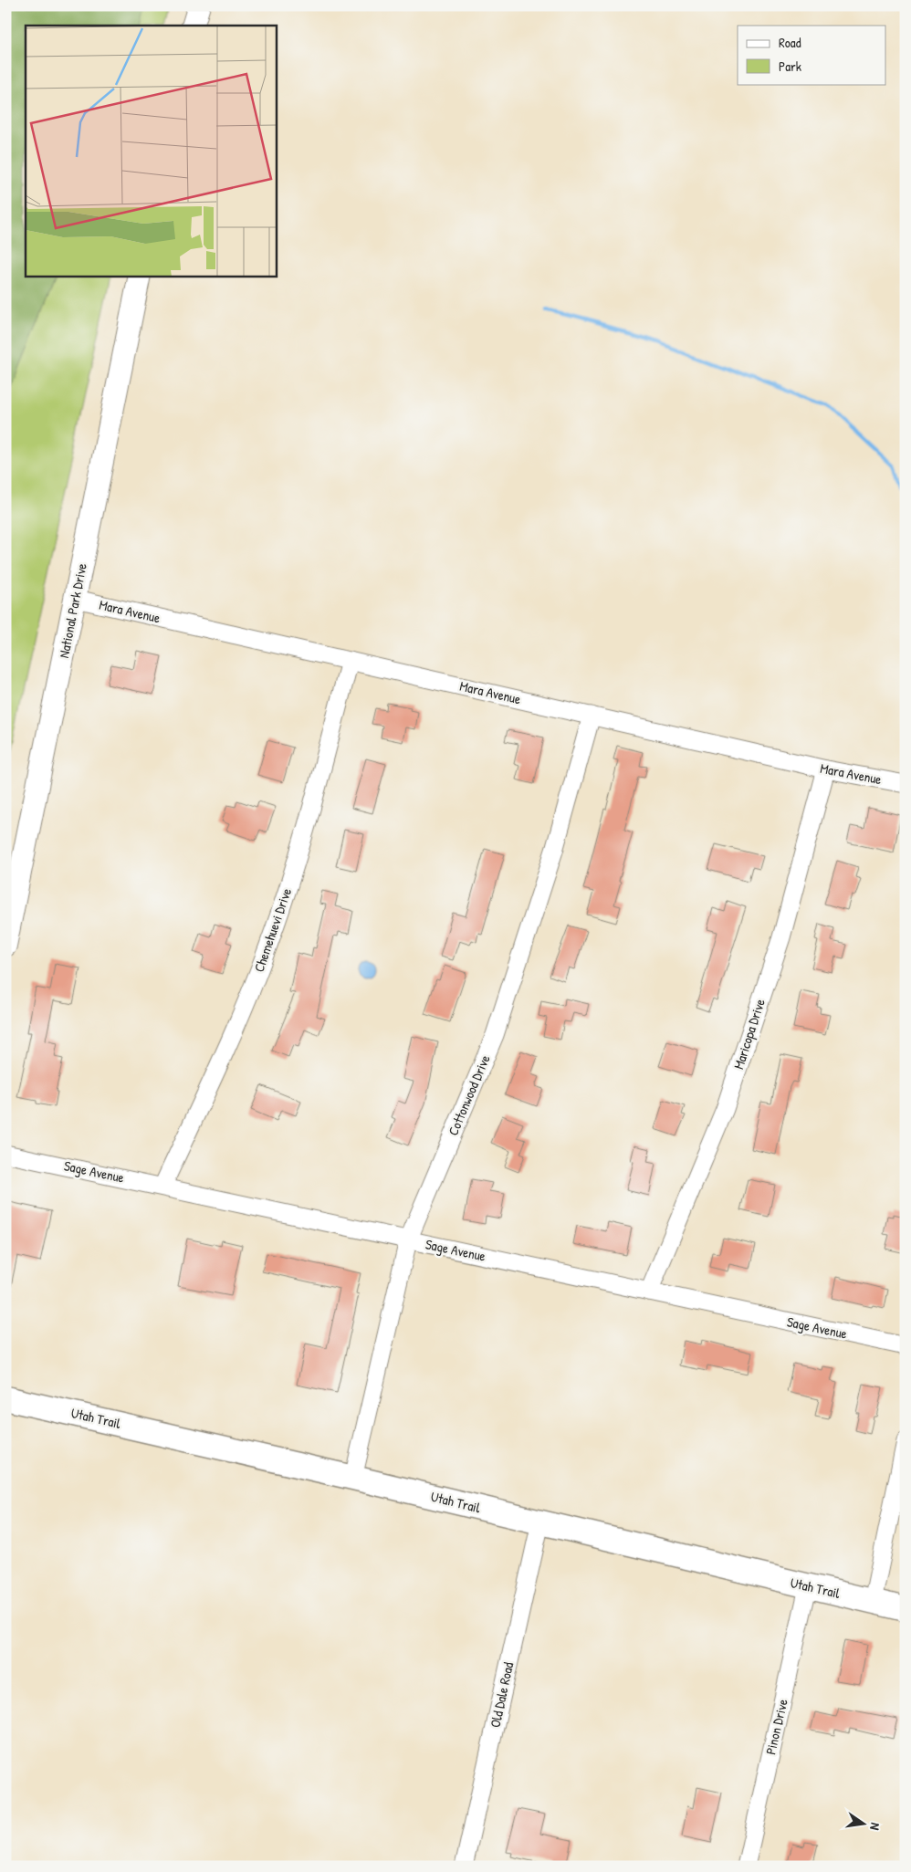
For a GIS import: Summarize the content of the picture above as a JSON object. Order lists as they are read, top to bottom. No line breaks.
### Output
{"streets":{"main road":["Utah Trail"],"street":["National Park Drive","Mara Avenue","Chemehuevi Drive","Maricopa Drive","Cottonwood Drive","Sage Avenue","Old Dale Road","Pinon Drive"]},"crossings":[["National Park Drive","Mara Avenue"],["Mara Avenue","Chemehuevi Drive"],["Mara Avenue","Maricopa Drive"],["Mara Avenue","Cottonwood Drive"],["Chemehuevi Drive","Sage Avenue"],["Maricopa Drive","Sage Avenue"],["Cottonwood Drive","Sage Avenue"],["Cottonwood Drive","Utah Trail"],["Utah Trail","Old Dale Road"],["Utah Trail","Pinon Drive"]],"legend":["Road","Park"],"north":"right"}
